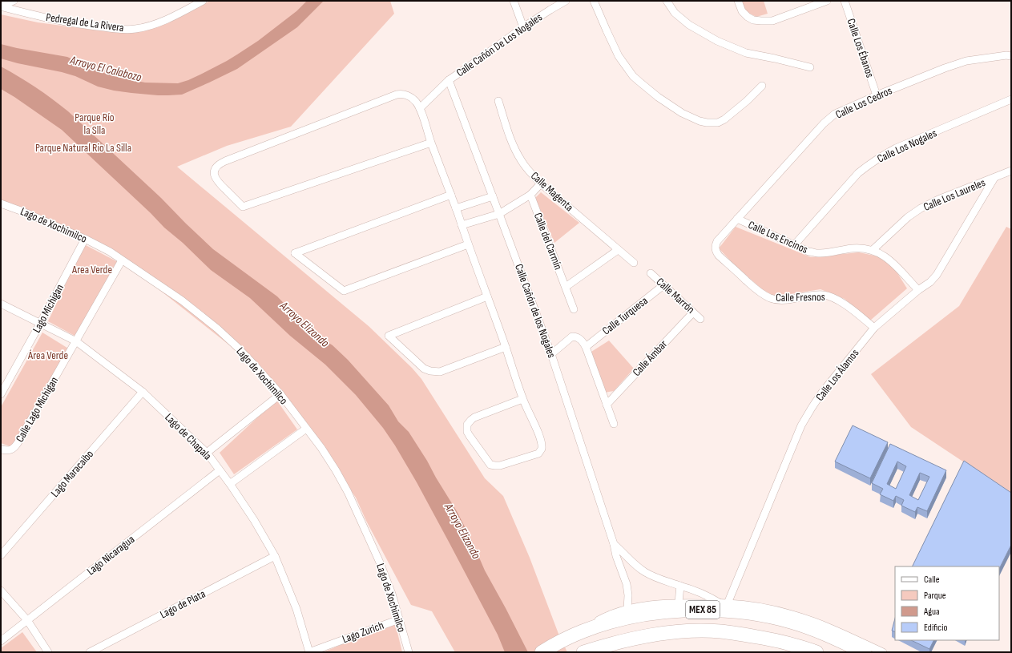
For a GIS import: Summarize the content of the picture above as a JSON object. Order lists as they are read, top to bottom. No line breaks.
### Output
{"streets":{"highway":["MEX 85"],"street":["Pedregal de La Rivera","Calle Cañón De Los Nogales","Calle Los Ébanos","Calle Los Cedros","Calle Los Nogales","Calle Magenta","Calle Los Laureles","Lago de Xochimilco","Calle Los Encinos","Calle del Carmín","Calle Marrón","Calle Fresnos","Lago Michigan","Calle Cañón de los Nogales","Calle Turquesa","Calle Ámbar","Calle Los Álamos","Calle Lago Michigan","Lago de Chapala","Lago Maracaibo","Lago Nicaragua","Lago de Plata","Lago Zurich"]},"crossings":[["Calle Cañón De Los Nogales","Calle Cañón de los Nogales"],["Calle Los Ébanos","Calle Los Cedros"],["Calle Los Cedros","Calle Los Encinos"],["Calle Los Cedros","Calle Fresnos"],["Calle Los Nogales","Calle Los Encinos"],["Calle Los Laureles","Calle Los Encinos"],["Calle Los Laureles","Calle Los Álamos"],["Lago de Xochimilco","Lago Michigan"],["Lago de Xochimilco","Lago Zurich"],["Calle Los Encinos","Calle Los Álamos"],["Calle Marrón","Calle Turquesa"],["Calle Marrón","Calle Ámbar"],["Calle Fresnos","Calle Los Álamos"],["Lago Michigan","Lago de Chapala"],["Calle Cañón de los Nogales","Calle Los Álamos"],["Calle Lago Michigan","Lago de Chapala"],["Lago de Chapala","Lago Maracaibo"],["Lago de Chapala","Lago Nicaragua"],["Lago de Chapala","Lago de Plata"],["Lago de Chapala","Lago Zurich"]],"water":["Arroyo El Calabozo","Arroyo Elizondo"],"parks":["Parque Río la Slla","Parque Natural Rio La Silla","Area Verde","Área Verde"],"legend":["Calle","Parque","Agua","Edificio"]}
